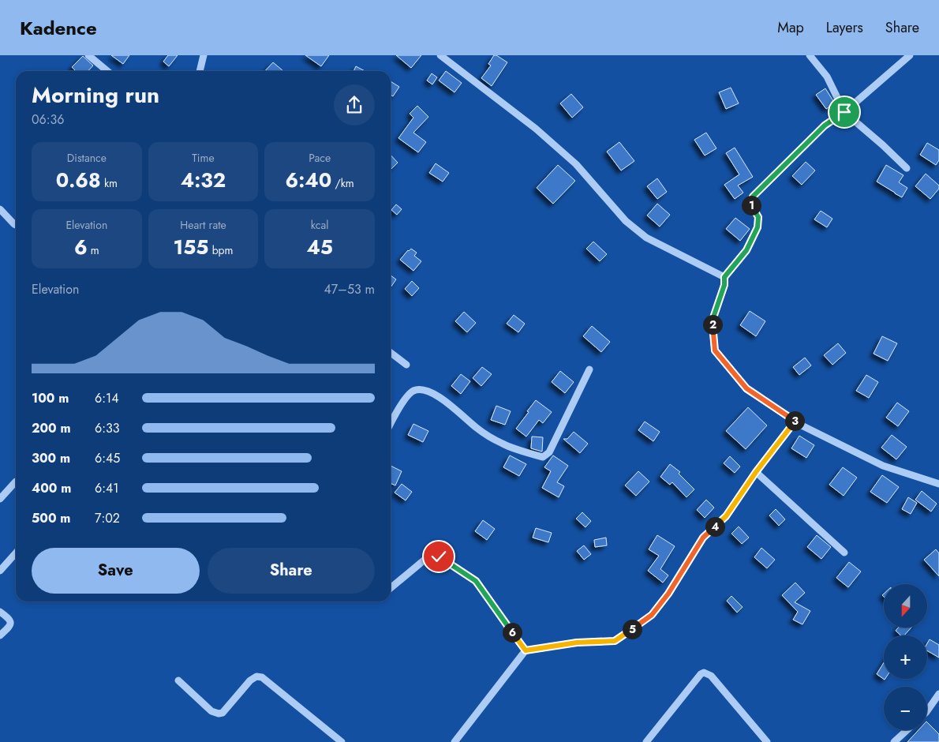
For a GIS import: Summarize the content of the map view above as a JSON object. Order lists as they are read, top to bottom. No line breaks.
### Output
{"north":"bottom","page":{"header":"Kadence","nav":["Map","Layers","Share"],"heading":["Morning run","06:36"],"stats":[["Distance","0.68 km"],["Time","4:32"],["Pace","6:40 /km"],["Elevation","6 m"],["Heart rate","155 bpm"],["kcal","45"]],"pins":["1","2","3","4","5","6"],"chart":["Elevation","47–53 m"],"list":[{"name":"100 m","note":"6:14"},{"name":"200 m","note":"6:33"},{"name":"300 m","note":"6:45"},{"name":"400 m","note":"6:41"},{"name":"500 m","note":"7:02"}],"buttons":["Save","Share"],"map_buttons":["+","−"]}}
